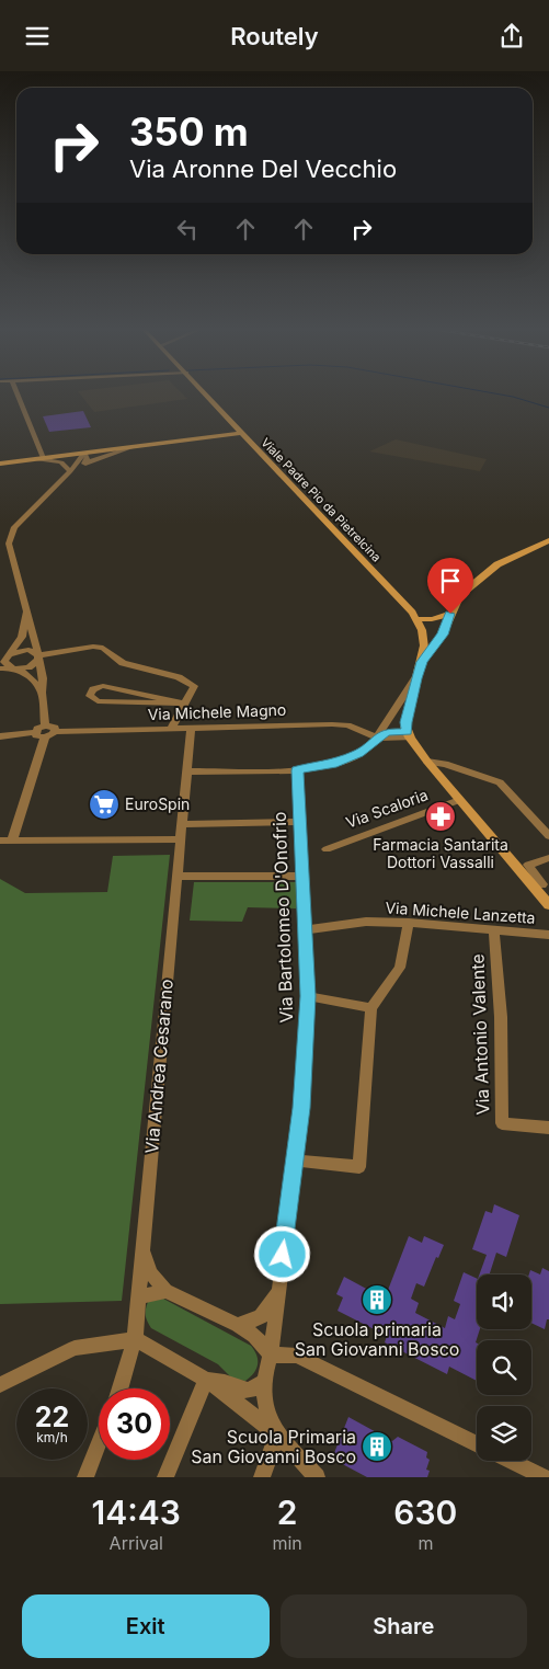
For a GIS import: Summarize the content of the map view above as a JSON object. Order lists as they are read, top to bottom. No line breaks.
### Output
{"streets":{"main road":["Viale Padre Pio da Pietrelcina","Via Scaloria"],"street":["Via Michele Magno","Via Michele Lanzetta","Via Bartolomeo D'Onofrio","Via Antonio Valente","Via Andrea Cesarano"]},"crossings":[["Via Michele Magno","Via Andrea Cesarano"],["Via Michele Lanzetta","Via Bartolomeo D'Onofrio"],["Via Michele Lanzetta","Via Antonio Valente"]],"places":{"supermarket":["EuroSpin"],"pharmacy":["Farmacia Santarita Dottori Vassalli"],"building":["Scuola primaria San Giovanni Bosco","Scuola Primaria San Giovanni Bosco"]},"page":{"header":"Routely","turn":["350 m","Via Aronne Del Vecchio"],"speed":"22 km/h","limit":"30","eta":["14:43","Arrival","2","min","630","m"],"buttons":["Exit","Share"]}}
